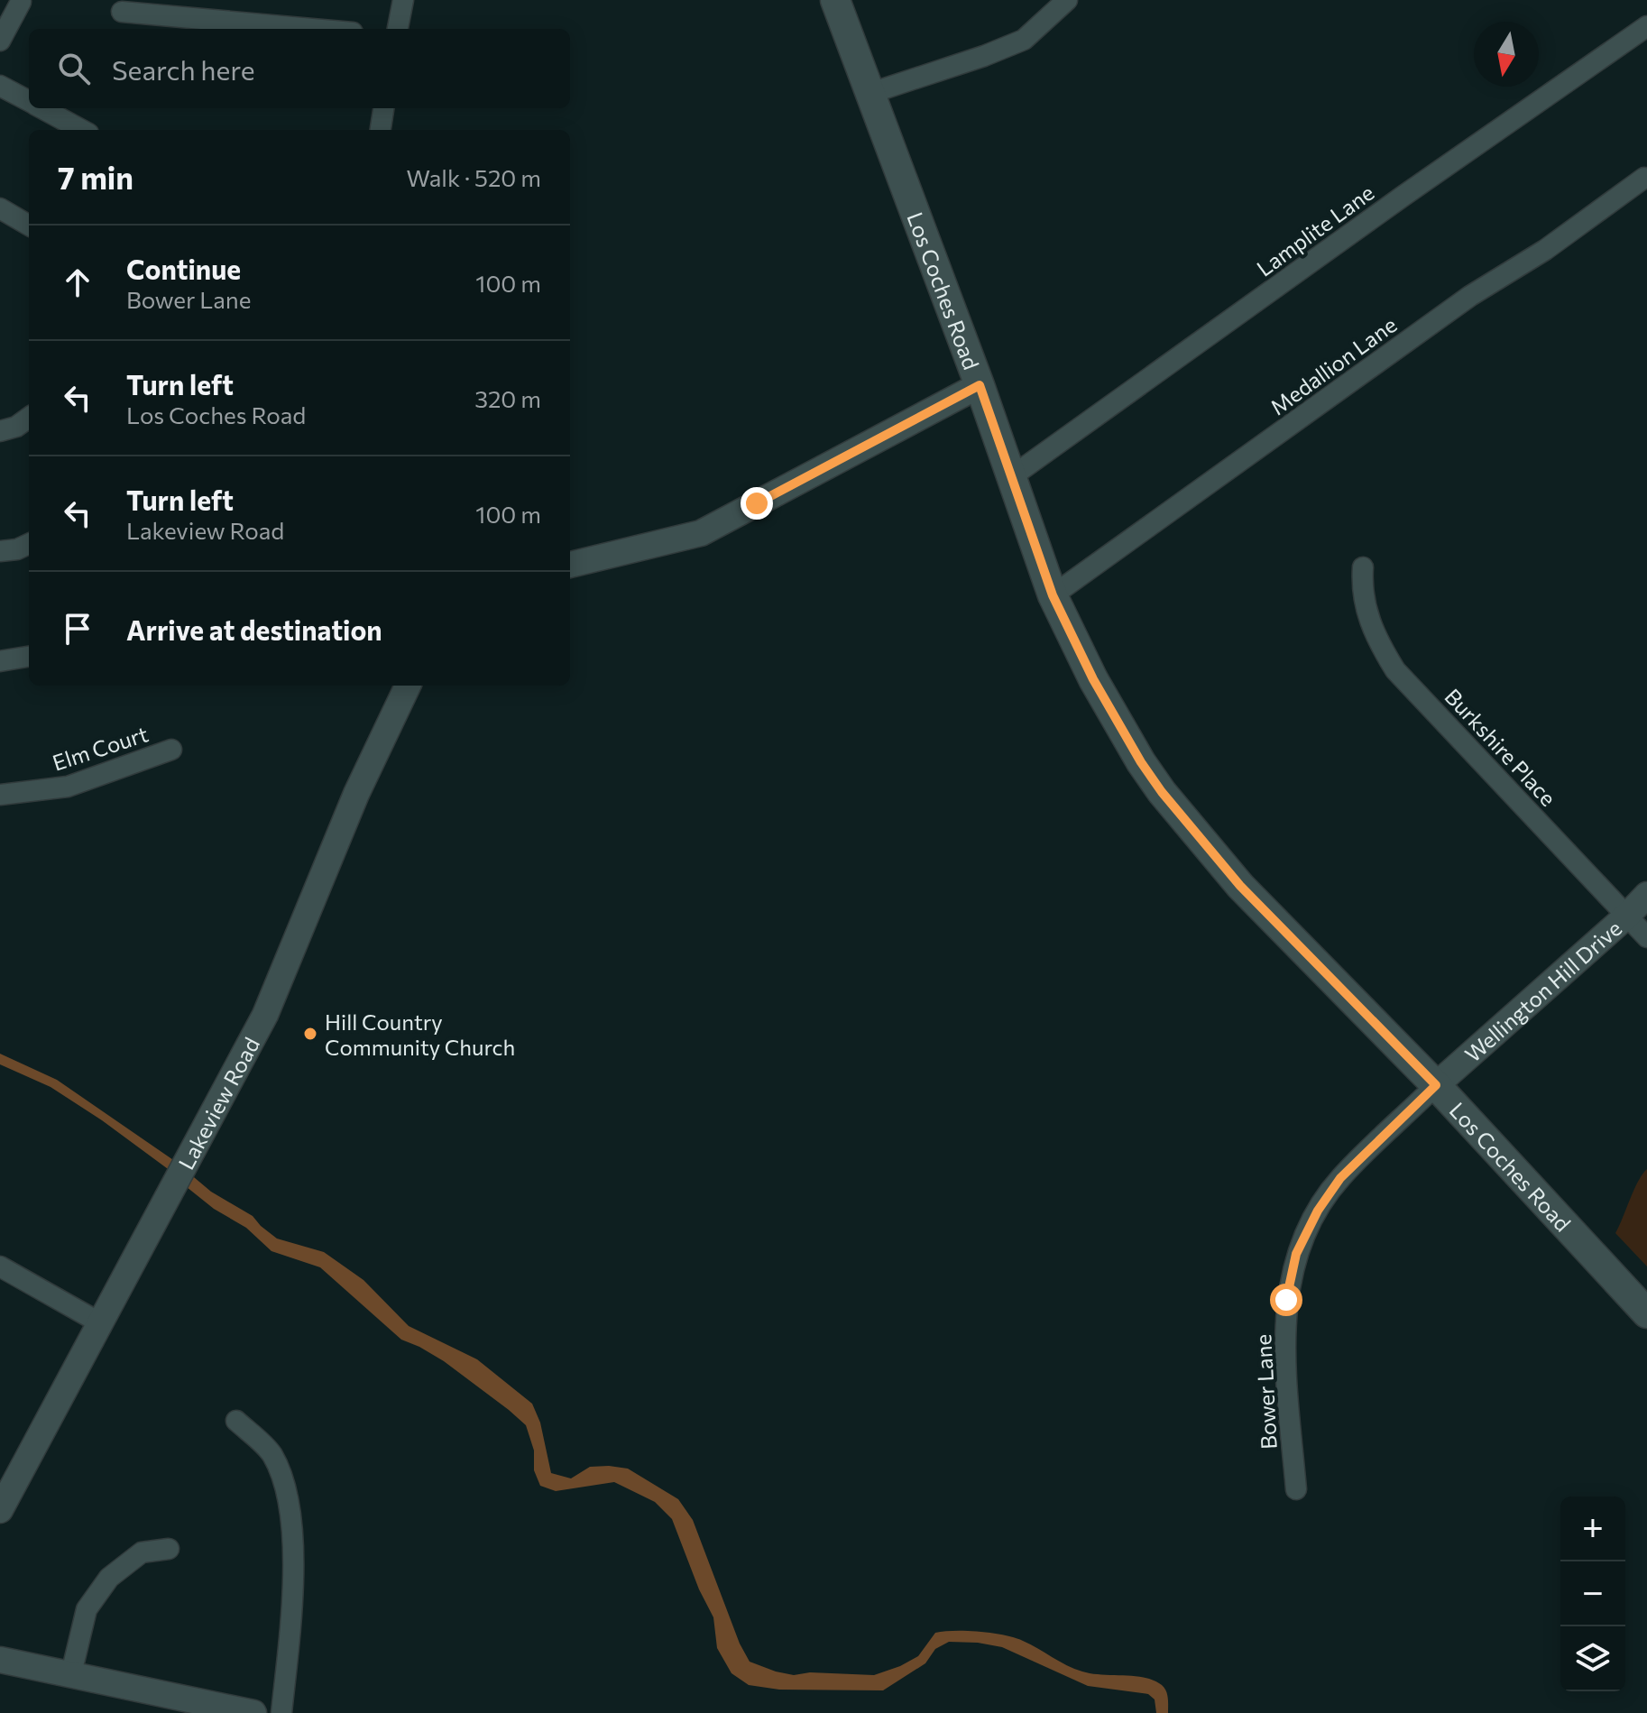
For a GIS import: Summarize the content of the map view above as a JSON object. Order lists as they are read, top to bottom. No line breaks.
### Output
{"streets":{"main road":["Los Coches Road"],"street":["Lamplite Lane","Medallion Lane","Burkshire Place","Elm Court","Wellington Hill Drive","Lakeview Road","Bower Lane"]},"crossings":[["Lamplite Lane","Los Coches Road"],["Los Coches Road","Medallion Lane"],["Los Coches Road","Wellington Hill Drive"],["Los Coches Road","Bower Lane"],["Burkshire Place","Wellington Hill Drive"],["Wellington Hill Drive","Bower Lane"]],"places":["Hill Country Community Church"],"north":"bottom","page":{"search":"Search here","heading":["7 min","Walk · 520 m"],"list":[["Continue","Bower Lane","100 m"],["Turn left","Los Coches Road","320 m"],["Turn left","Lakeview Road","100 m"],"Arrive at destination"],"map_buttons":["+","−"]}}
